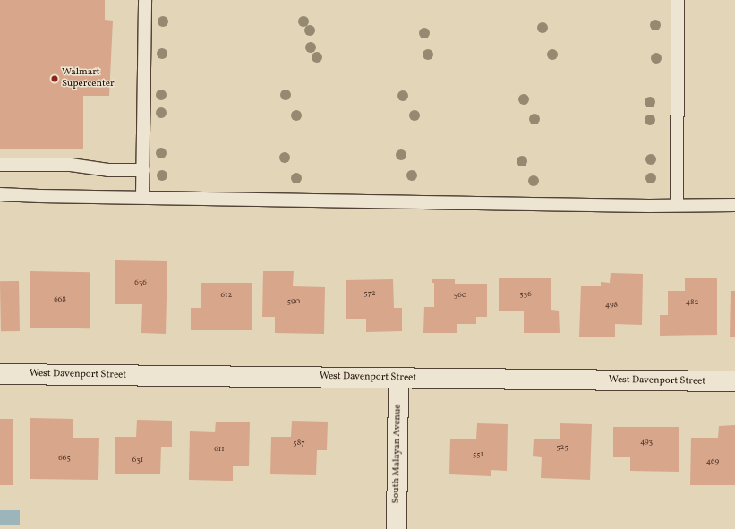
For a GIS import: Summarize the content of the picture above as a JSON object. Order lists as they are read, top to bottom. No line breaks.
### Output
{"streets":{"street":["West Davenport Street","South Malayan Avenue"]},"crossings":[["West Davenport Street","South Malayan Avenue"]],"places":["Walmart Supercenter"],"house_numbers":["636","572","536","612","560","668","590","482","498","493","587","525","611","551","665","631","469"]}
